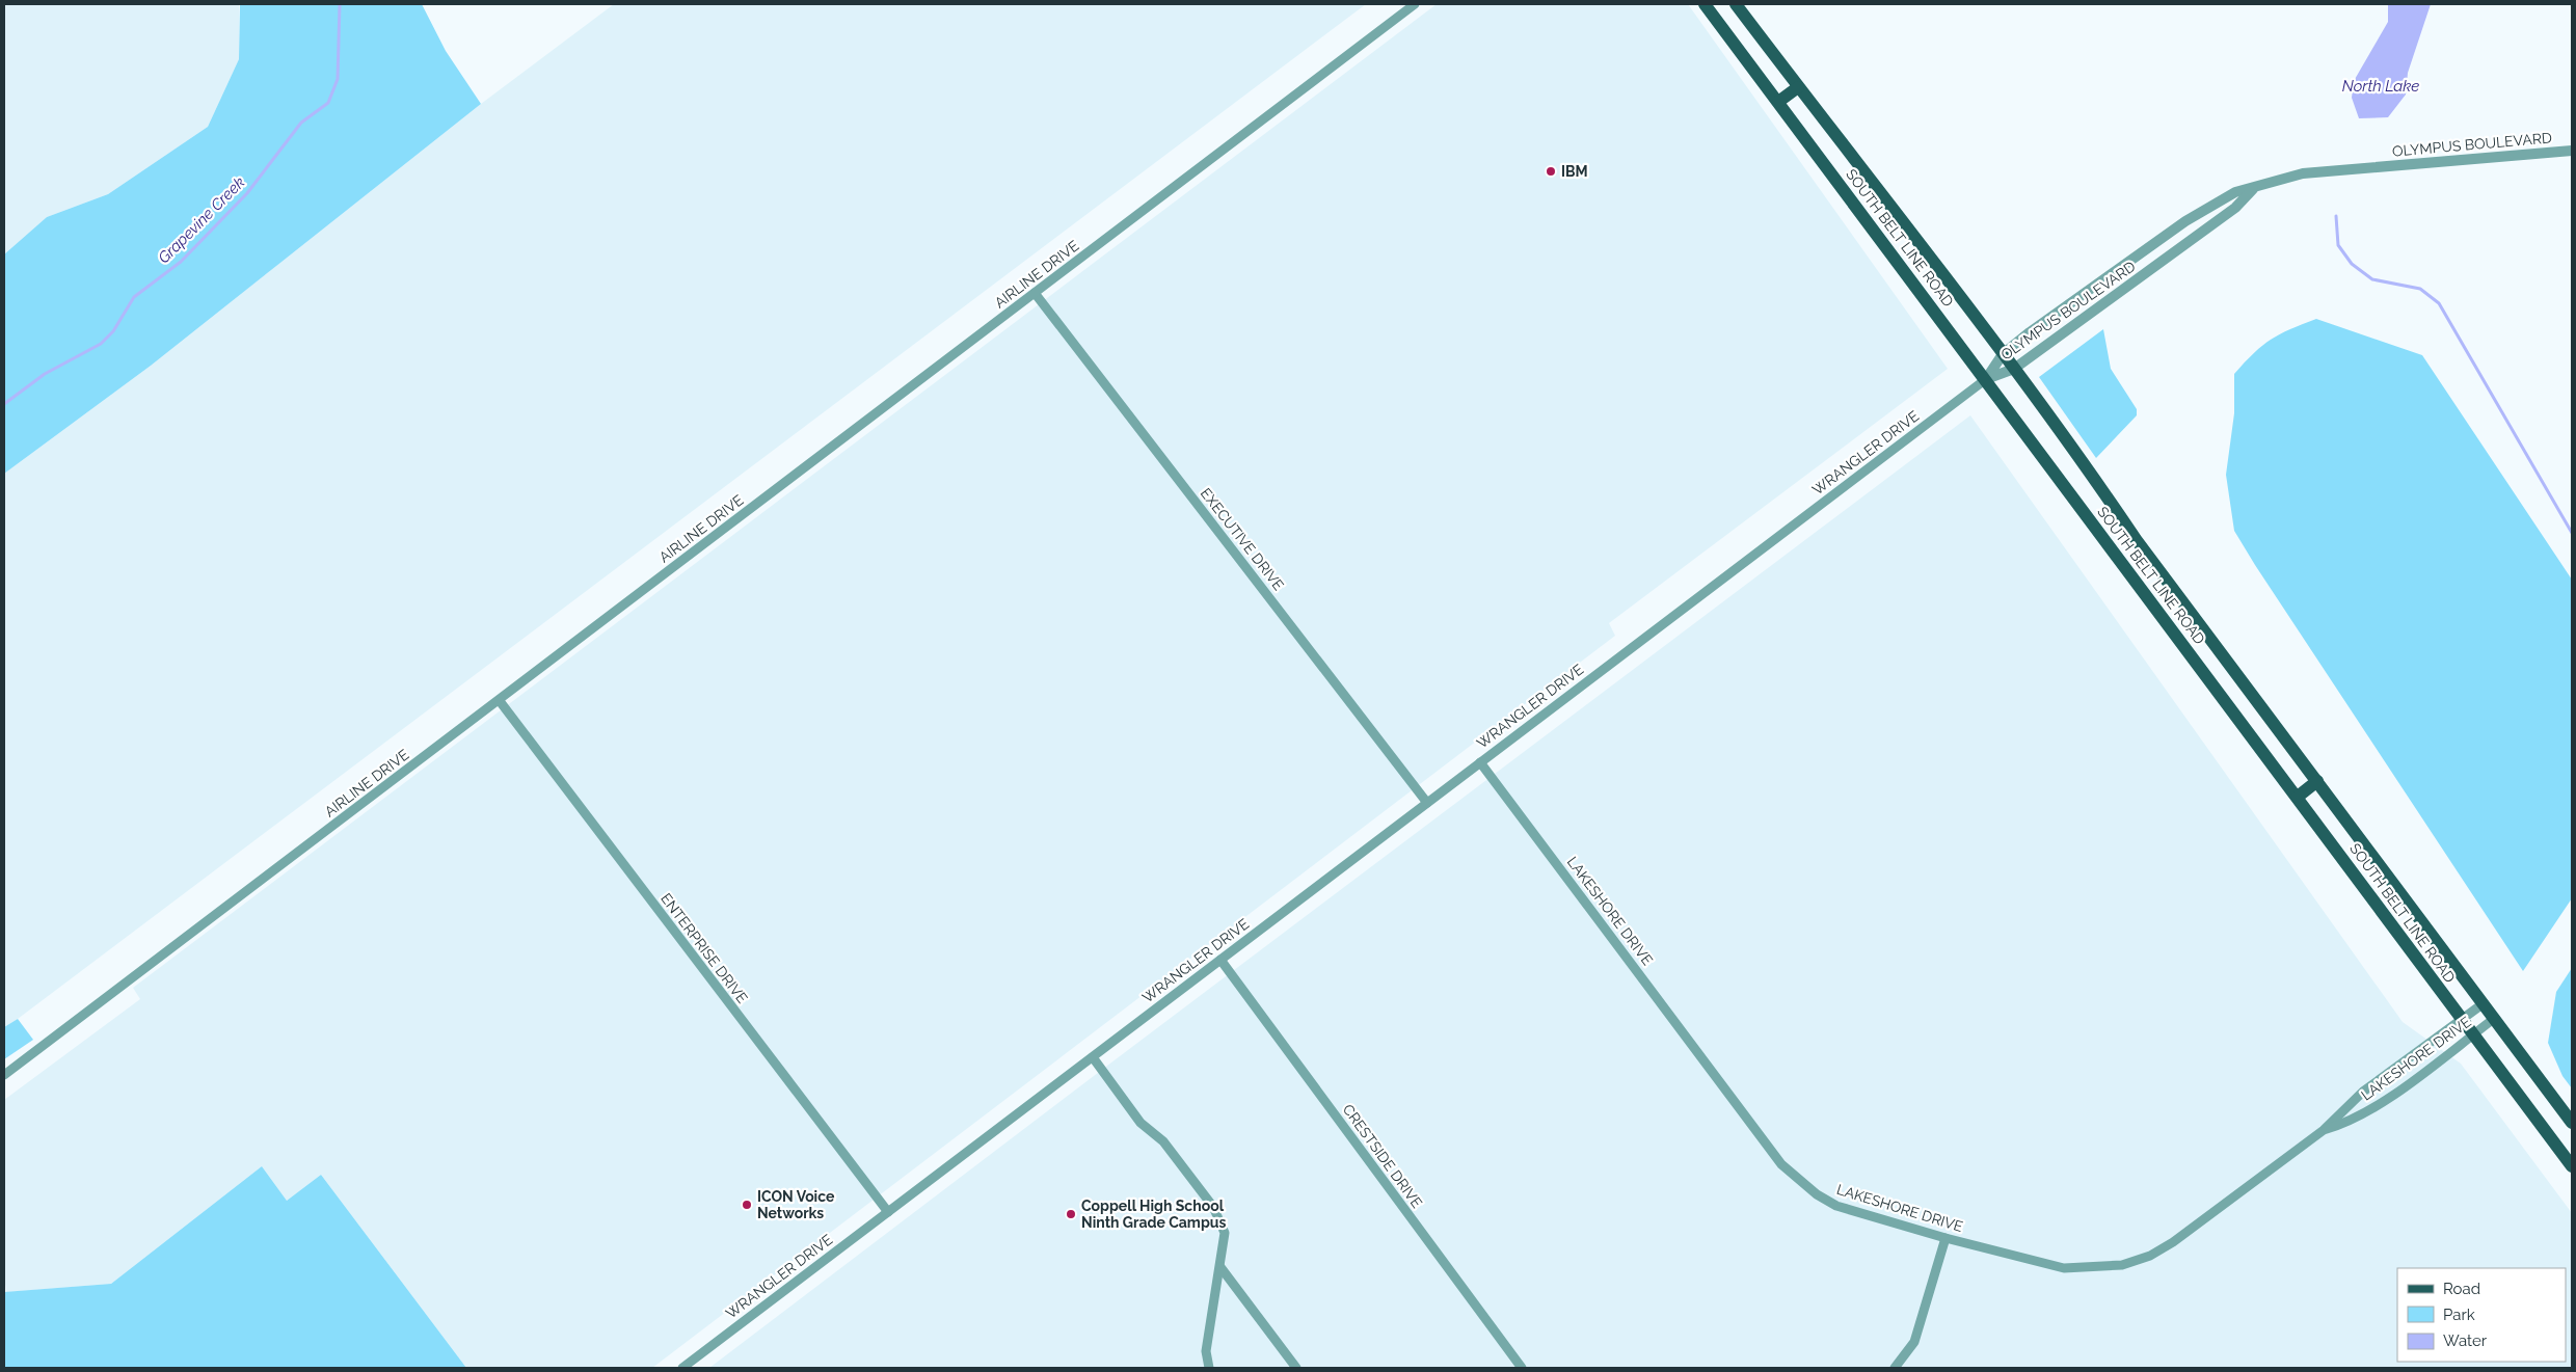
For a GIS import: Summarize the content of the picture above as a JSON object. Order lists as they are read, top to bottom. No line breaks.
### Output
{"streets":{"main road":["SOUTH BELT LINE ROAD"],"street":["OLYMPUS BOULEVARD","AIRLINE DRIVE","WRANGLER DRIVE","EXECUTIVE DRIVE","LAKESHORE DRIVE","ENTERPRISE DRIVE","CRESTSIDE DRIVE"]},"crossings":[["OLYMPUS BOULEVARD","SOUTH BELT LINE ROAD"],["OLYMPUS BOULEVARD","WRANGLER DRIVE"],["SOUTH BELT LINE ROAD","WRANGLER DRIVE"],["SOUTH BELT LINE ROAD","LAKESHORE DRIVE"],["AIRLINE DRIVE","EXECUTIVE DRIVE"],["AIRLINE DRIVE","ENTERPRISE DRIVE"],["WRANGLER DRIVE","EXECUTIVE DRIVE"],["WRANGLER DRIVE","LAKESHORE DRIVE"],["WRANGLER DRIVE","ENTERPRISE DRIVE"],["WRANGLER DRIVE","CRESTSIDE DRIVE"]],"water":["North Lake","Grapevine Creek"],"places":["IBM","ICON Voice Networks","Coppell High School Ninth Grade Campus"],"legend":["Road","Park","Water"]}
